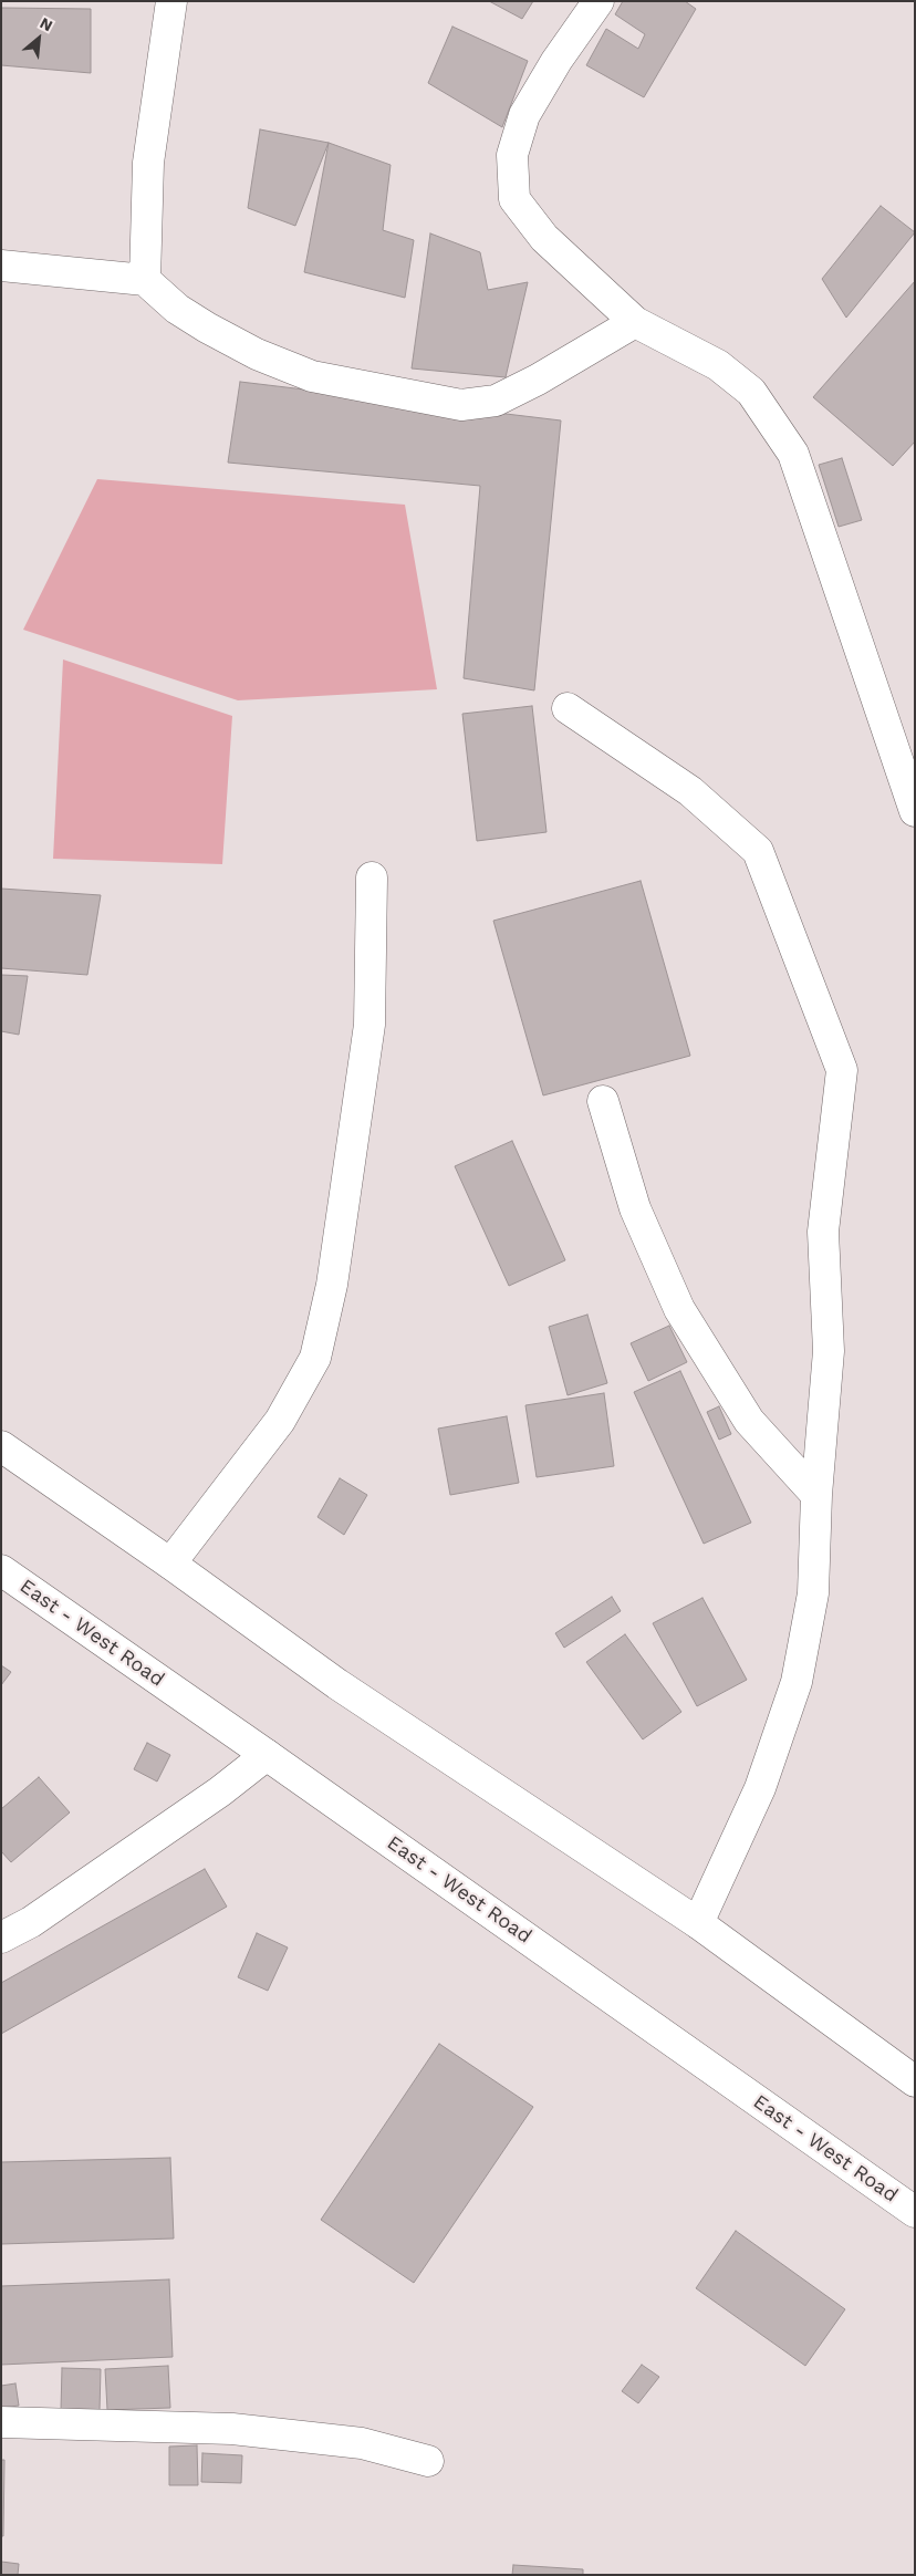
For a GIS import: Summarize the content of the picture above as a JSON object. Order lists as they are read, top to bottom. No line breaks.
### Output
{"streets":{"street":["East - West Road"]},"north":"top right"}
